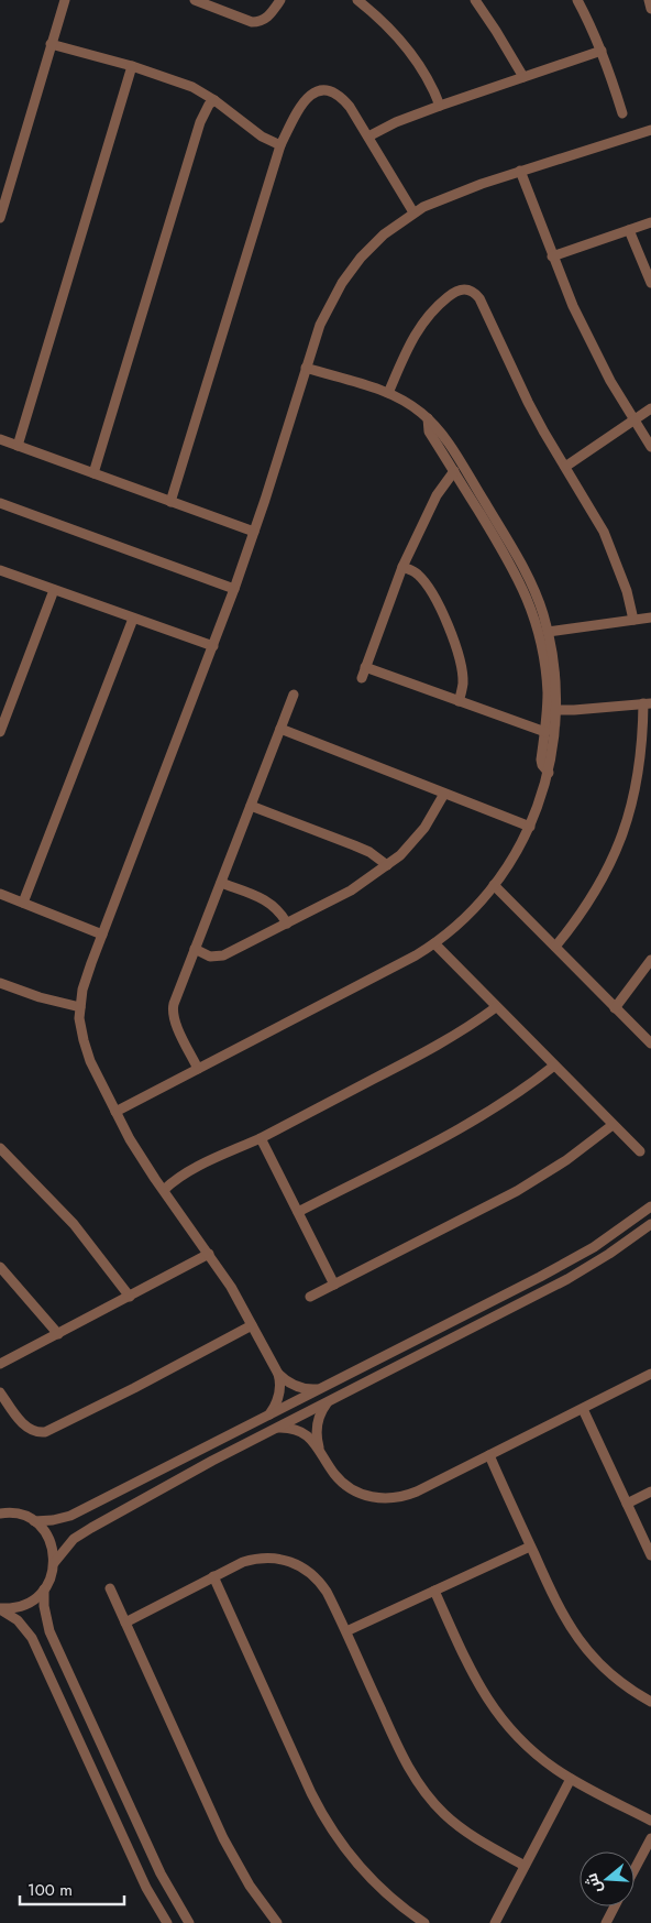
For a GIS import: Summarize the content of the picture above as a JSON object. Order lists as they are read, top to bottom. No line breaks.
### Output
{"scale_bar":"100 m","north":"left"}
